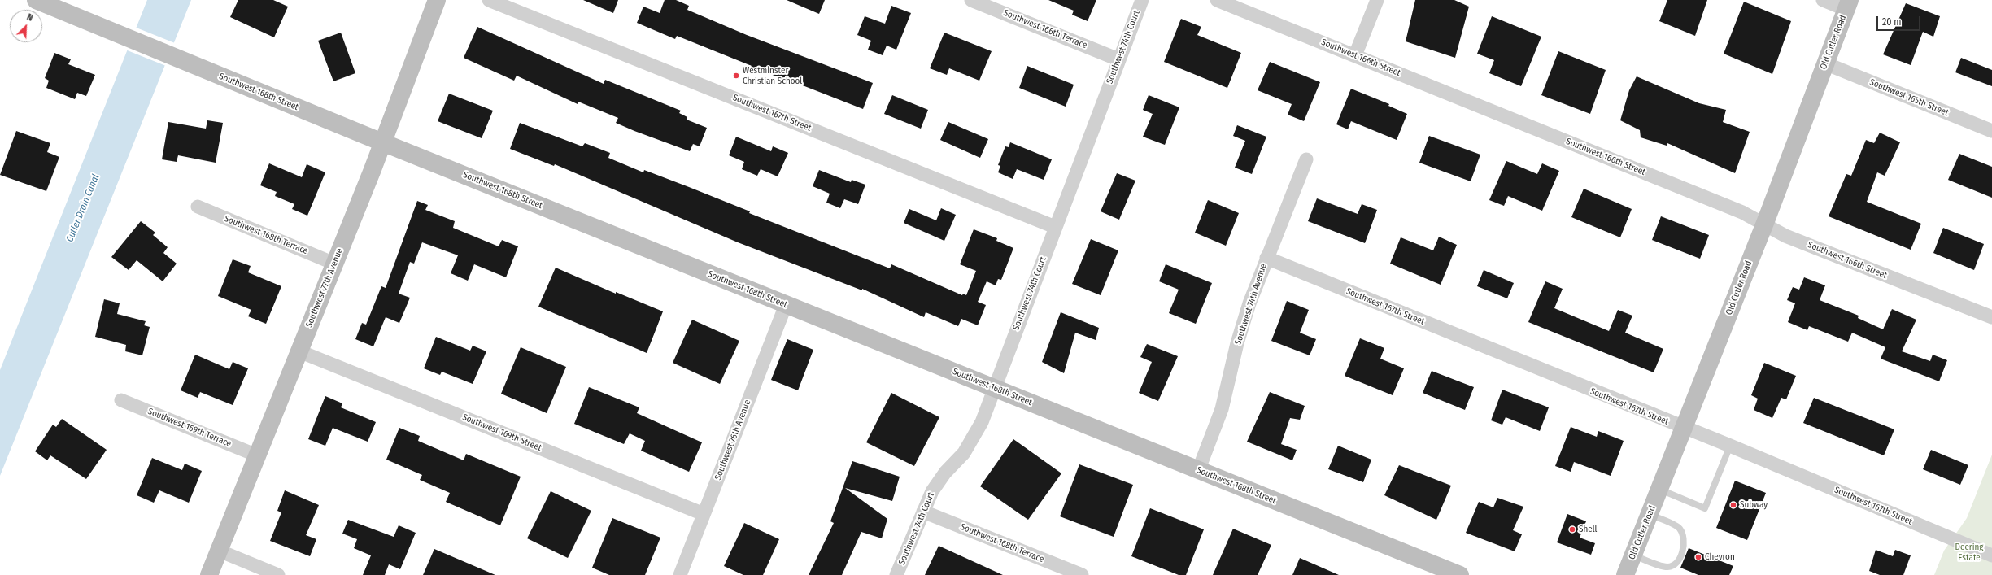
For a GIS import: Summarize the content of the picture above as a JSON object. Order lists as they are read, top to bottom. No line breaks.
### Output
{"streets":{"street":["Southwest 166th Terrace","Old Cutler Road","Southwest 74th Court","Southwest 166th Street","Southwest 168th Street","Southwest 165th Street","Southwest 167th Street","Southwest 168th Terrace","Southwest 77th Avenue","Southwest 74th Avenue","Southwest 169th Terrace","Southwest 169th Street","Southwest 76th Avenue"]},"crossings":[["Southwest 166th Terrace","Southwest 74th Court"],["Old Cutler Road","Southwest 166th Street"],["Old Cutler Road","Southwest 165th Street"],["Old Cutler Road","Southwest 167th Street"],["Southwest 74th Court","Southwest 168th Street"],["Southwest 74th Court","Southwest 167th Street"],["Southwest 74th Court","Southwest 168th Terrace"],["Southwest 168th Street","Southwest 77th Avenue"],["Southwest 168th Street","Southwest 74th Avenue"],["Southwest 168th Street","Southwest 76th Avenue"],["Southwest 167th Street","Southwest 74th Avenue"],["Southwest 168th Terrace","Southwest 77th Avenue"],["Southwest 77th Avenue","Southwest 169th Terrace"],["Southwest 77th Avenue","Southwest 169th Street"],["Southwest 169th Street","Southwest 76th Avenue"]],"water":["Cutler Drain Canal"],"parks":["Deering Estate"],"places":["Westminster Christian School","Subway","Shell","Chevron"],"scale_bar":"20 m","north":"top right"}
